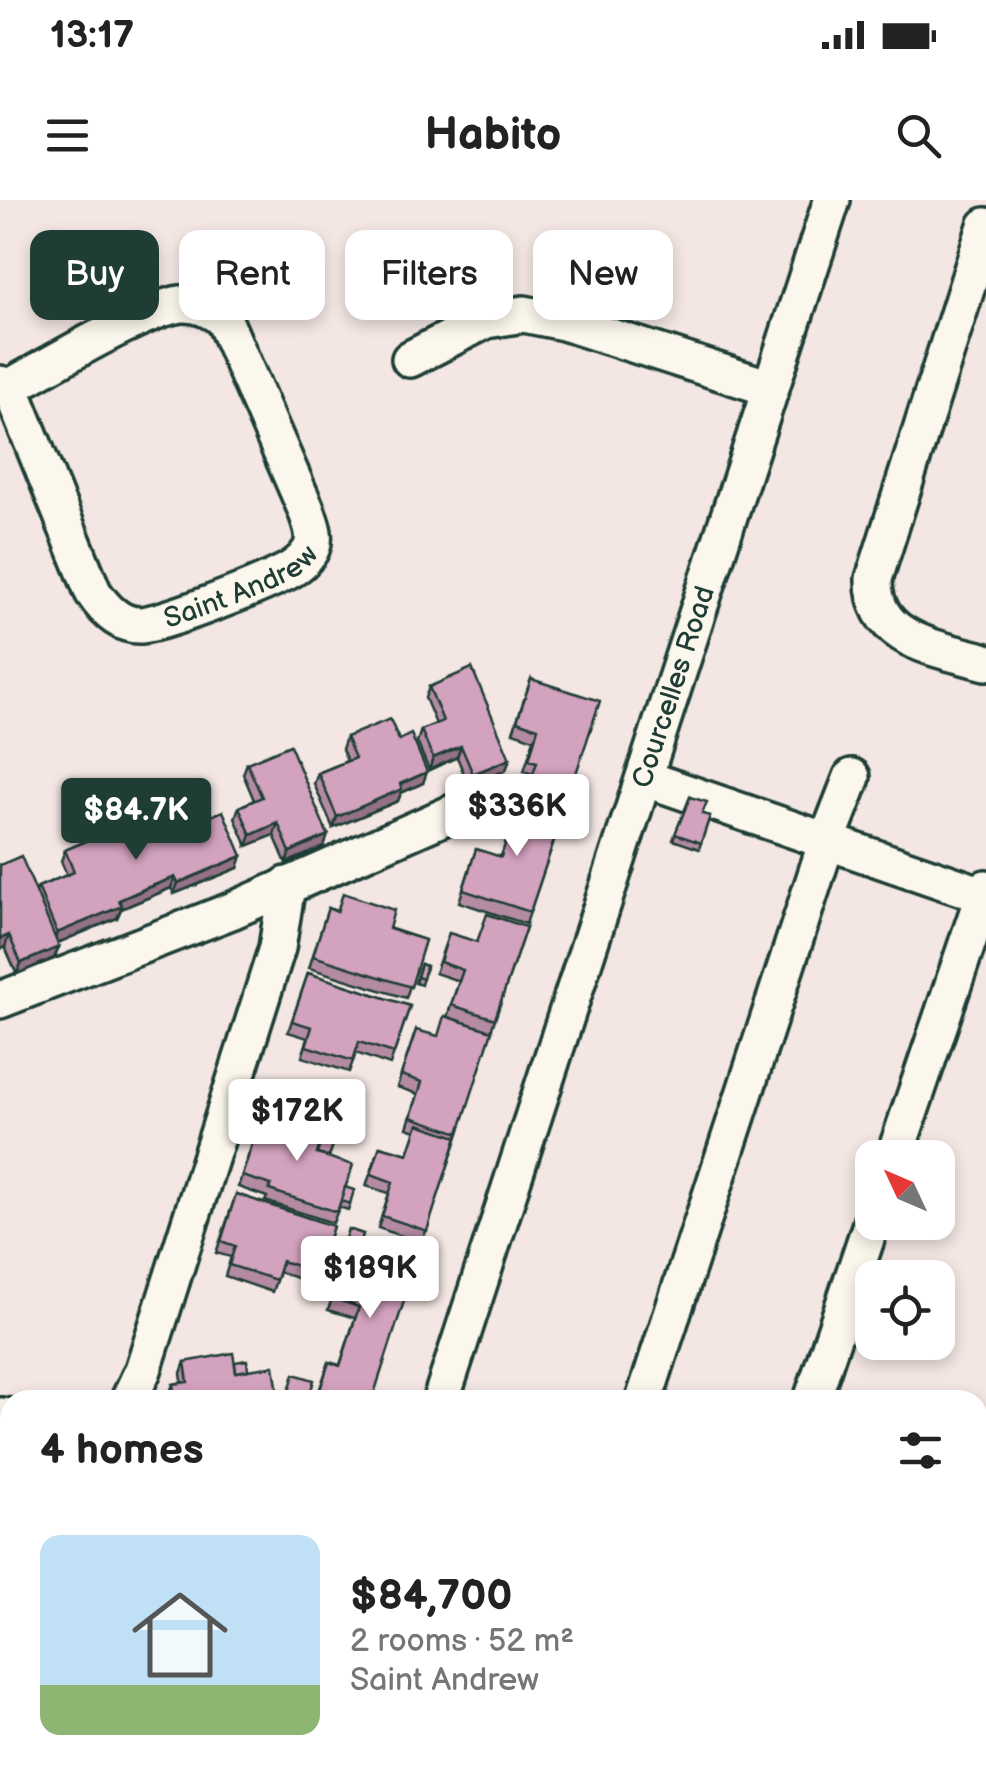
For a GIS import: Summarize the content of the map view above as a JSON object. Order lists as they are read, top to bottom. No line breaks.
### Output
{"streets":{"street":["Saint Andrew","Courcelles Road"]},"north":"top left","page":{"status":"13:17","header":"Habito","chip":["Buy","Rent","Filters","New"],"price":["$336K","$84.7K","$172K","$189K"],"heading":"4 homes","list":[{"name":"$84,700","note":"2 rooms · 52 m² · Saint Andrew"}]}}
